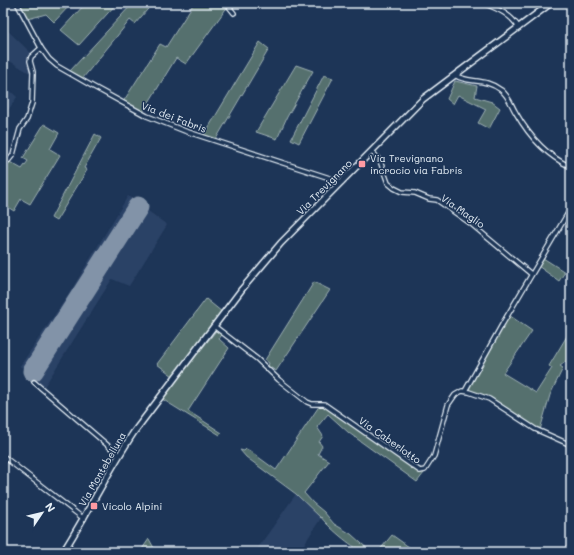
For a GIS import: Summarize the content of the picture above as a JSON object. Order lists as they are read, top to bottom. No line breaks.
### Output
{"streets":{"main road":["Via Trevignano","Via Montebelluna"],"street":["Via dei Fabris","Via Maglio","Via Caberlotto"]},"crossings":[["Via dei Fabris","Via Trevignano"],["Via Trevignano","Via Maglio"],["Via Trevignano","Via Caberlotto"],["Via Trevignano","Via Montebelluna"]],"places":{"transit":["Via Trevignano incrocio via Fabris","Vicolo Alpini"]},"north":"top right"}
